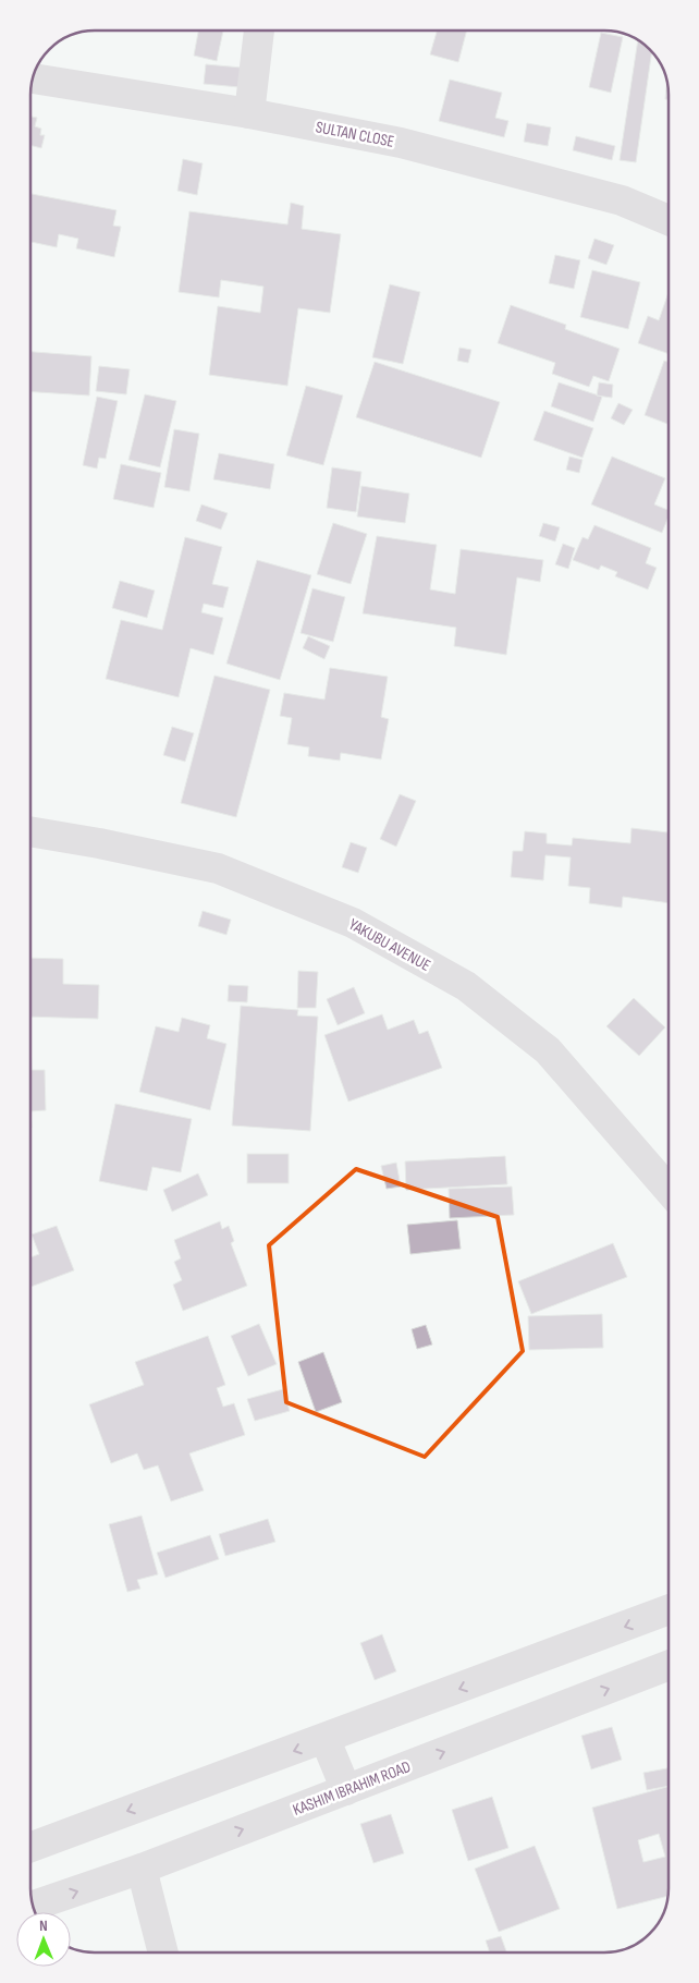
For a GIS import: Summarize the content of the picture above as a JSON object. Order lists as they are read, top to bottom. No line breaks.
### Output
{"streets":{"street":["SULTAN CLOSE","YAKUBU AVENUE","KASHIM IBRAHIM ROAD"]},"north":"top"}
